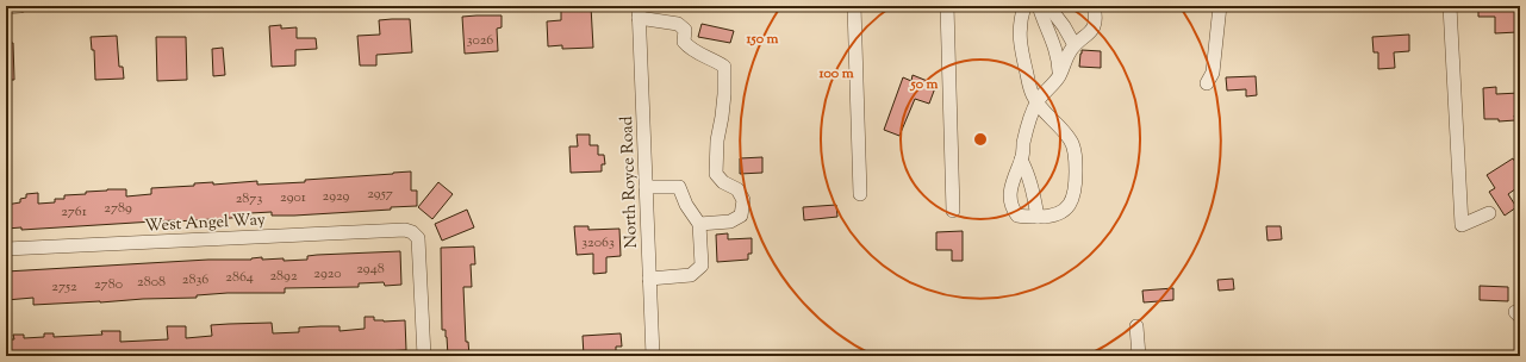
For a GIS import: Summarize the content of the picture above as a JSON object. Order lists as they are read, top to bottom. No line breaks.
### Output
{"streets":{"street":["North Royce Road","West Angel Way"]},"house_numbers":["3026","2957","2929","2901","2873","2789","2761","32063","2948","2920","2892","2864","2836","2808","2780","2752"],"rings":["150 m","100 m","50 m"]}
